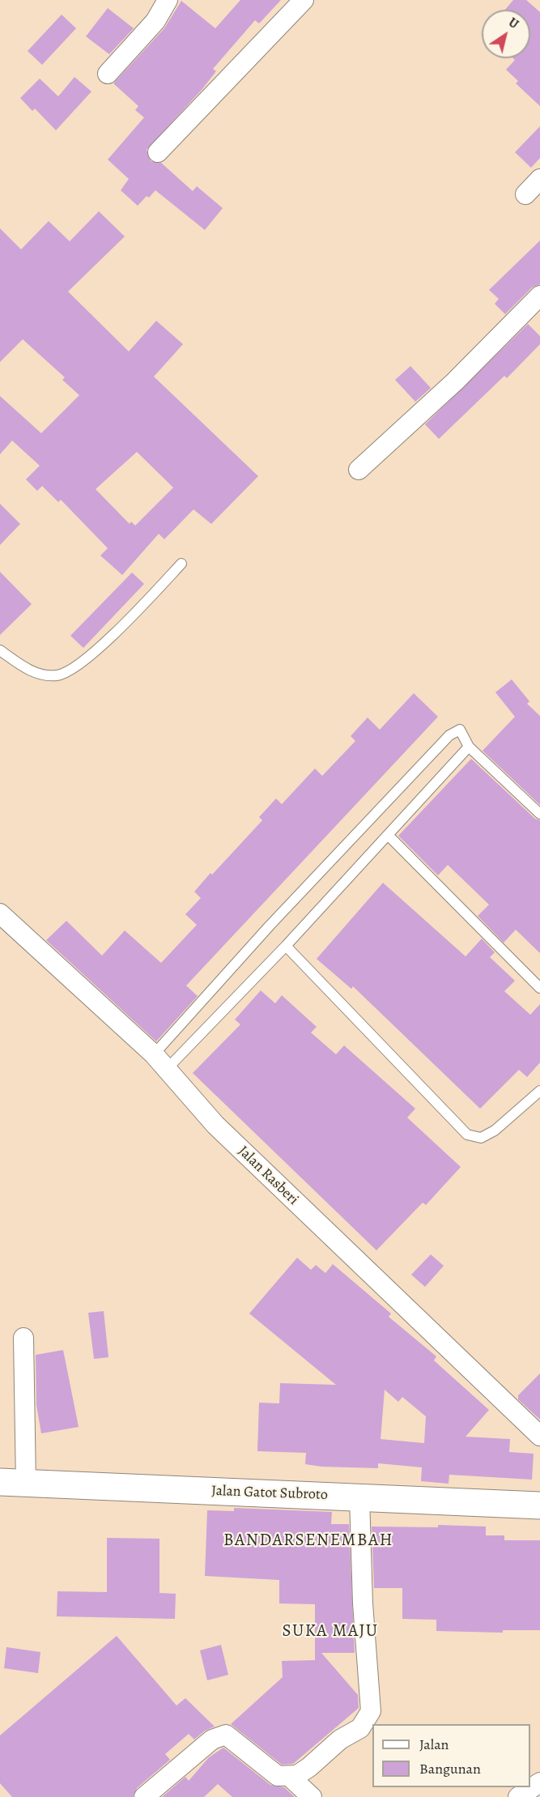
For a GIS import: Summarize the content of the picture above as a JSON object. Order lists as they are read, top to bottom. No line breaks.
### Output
{"streets":{"main road":["Jalan Gatot Subroto"],"street":["Jalan Rasberi"]},"districts":["BANDARSENEMBAH","SUKA MAJU"],"legend":["Jalan","Bangunan"],"north":"top right"}
